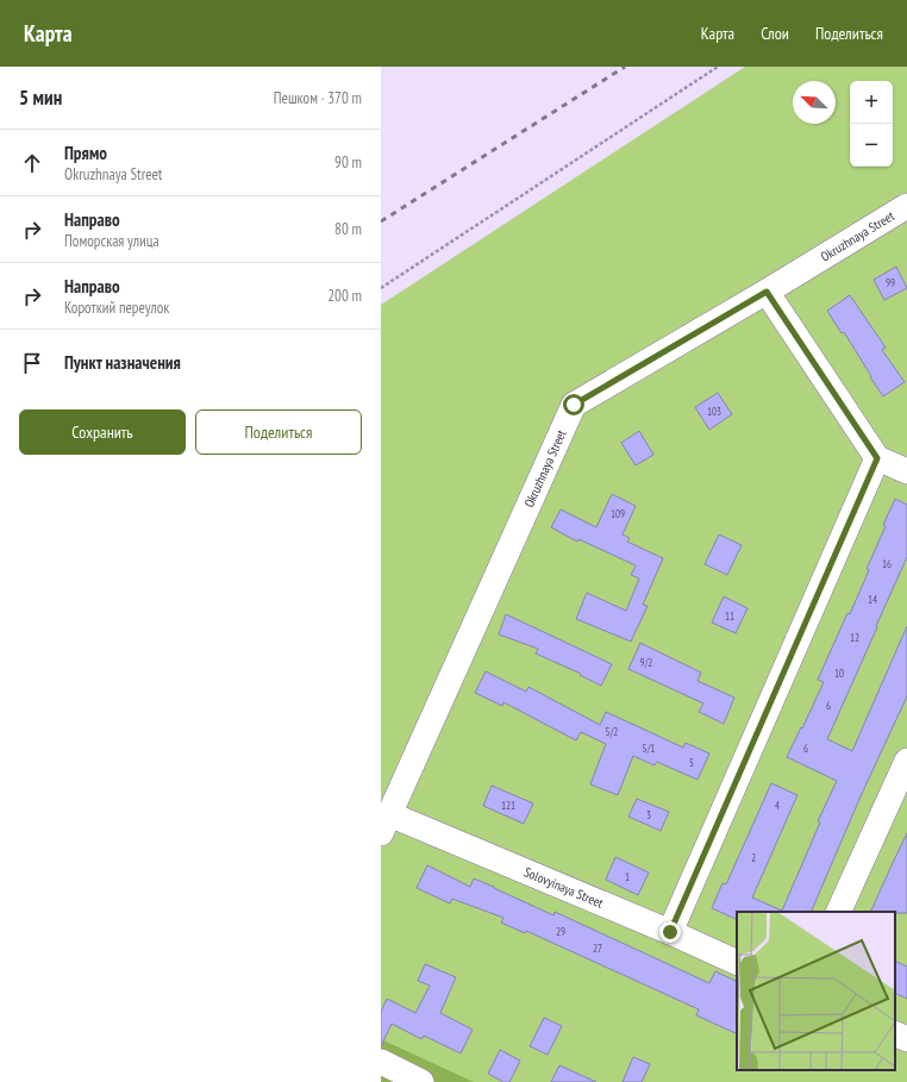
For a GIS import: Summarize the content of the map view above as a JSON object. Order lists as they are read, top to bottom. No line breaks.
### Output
{"streets":{"street":["Okruzhnaya Street","Solovyinaya Street"]},"crossings":[["Okruzhnaya Street","Solovyinaya Street"]],"house_numbers":["99","103","109","16","14","11","12","9/2","10","6","5/2","5/1","6","5","121","4","3","2","1","29","27"],"north":"top left","page":{"header":"Карта","nav":["Карта","Слои","Поделиться"],"heading":["5 мин","Пешком · 370 m"],"map_buttons":["+","−"],"list":[["Прямо","Okruzhnaya Street","90 m"],["Направо","Поморская улица","80 m"],["Направо","Короткий переулок","200 m"],"Пункт назначения"],"buttons":["Сохранить","Поделиться"]}}
